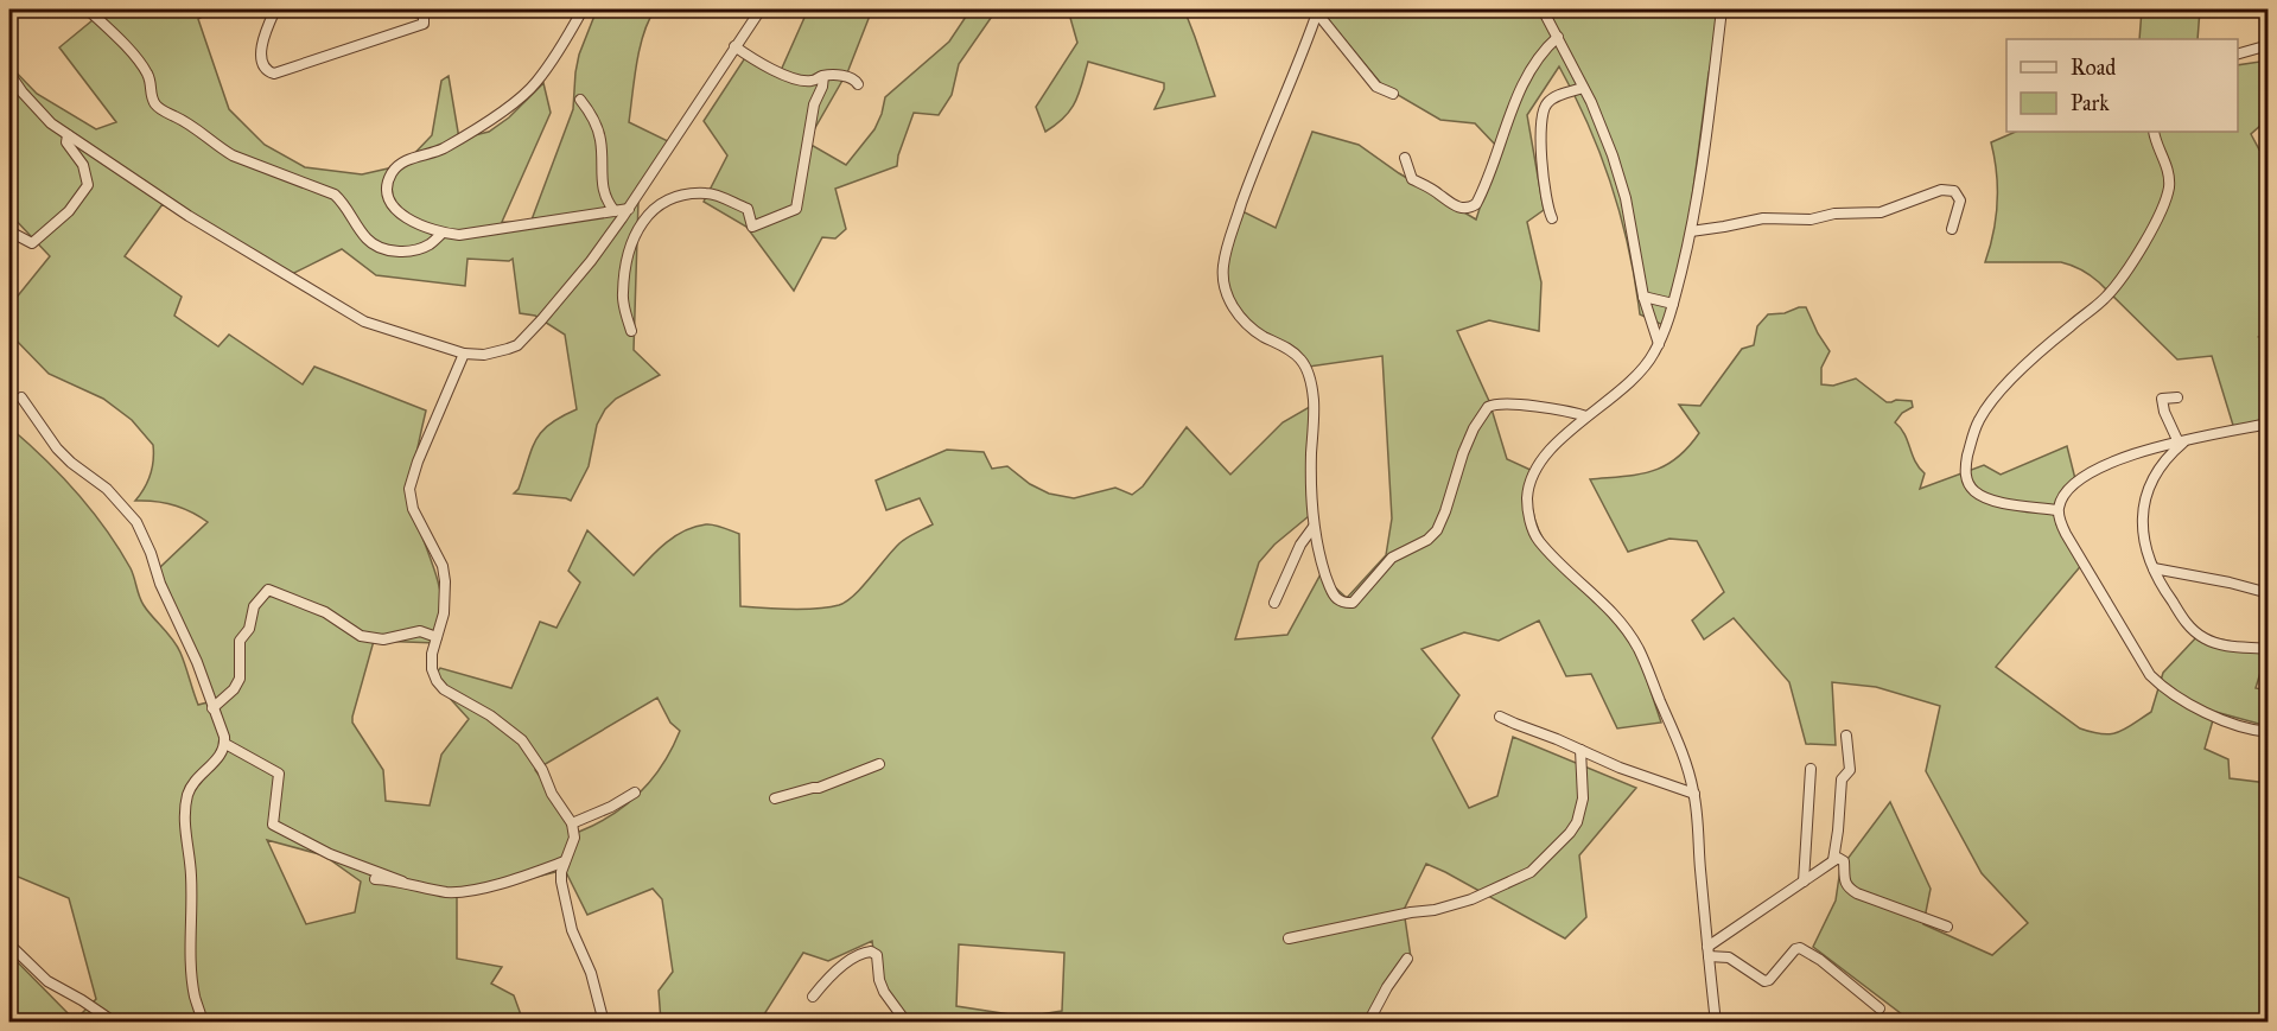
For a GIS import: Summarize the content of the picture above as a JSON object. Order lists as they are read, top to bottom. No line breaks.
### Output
{"legend":["Road","Park"]}
